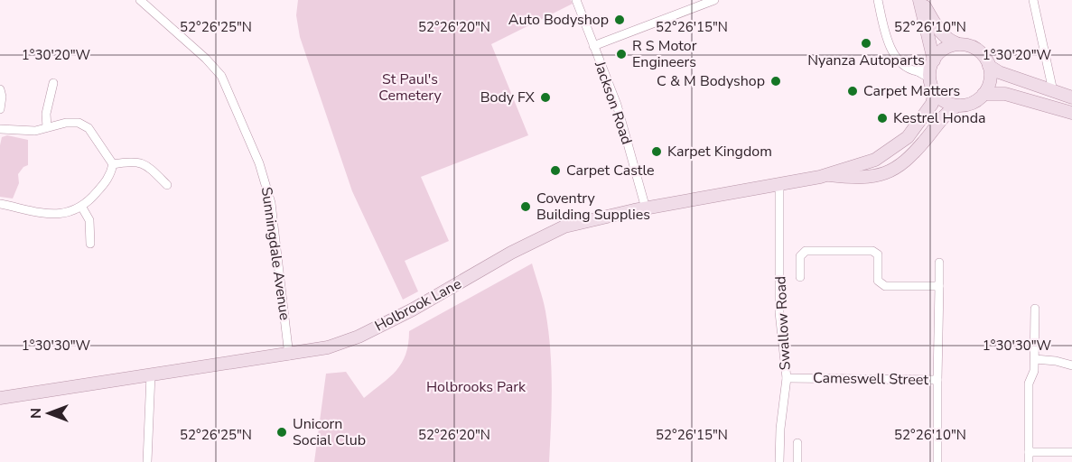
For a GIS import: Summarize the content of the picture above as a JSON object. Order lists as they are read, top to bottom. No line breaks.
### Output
{"streets":{"street":["Jackson Road","Sunningdale Avenue","Holbrook Lane","Swallow Road","Cameswell Street"]},"crossings":[["Jackson Road","Holbrook Lane"],["Sunningdale Avenue","Holbrook Lane"],["Holbrook Lane","Swallow Road"],["Swallow Road","Cameswell Street"]],"parks":["St Paul's Cemetery","Holbrooks Park"],"places":["Auto Bodyshop","Nyanza Autoparts","R S Motor Engineers","C & M Bodyshop","Carpet Matters","Body FX","Kestrel Honda","Karpet Kingdom","Carpet Castle","Coventry Building Supplies","Unicorn Social Club"],"north":"left","coordinates":["52°26'25\"N","52°26'20\"N","52°26'15\"N","52°26'10\"N","1°30'20\"W","1°30'30\"W"]}
